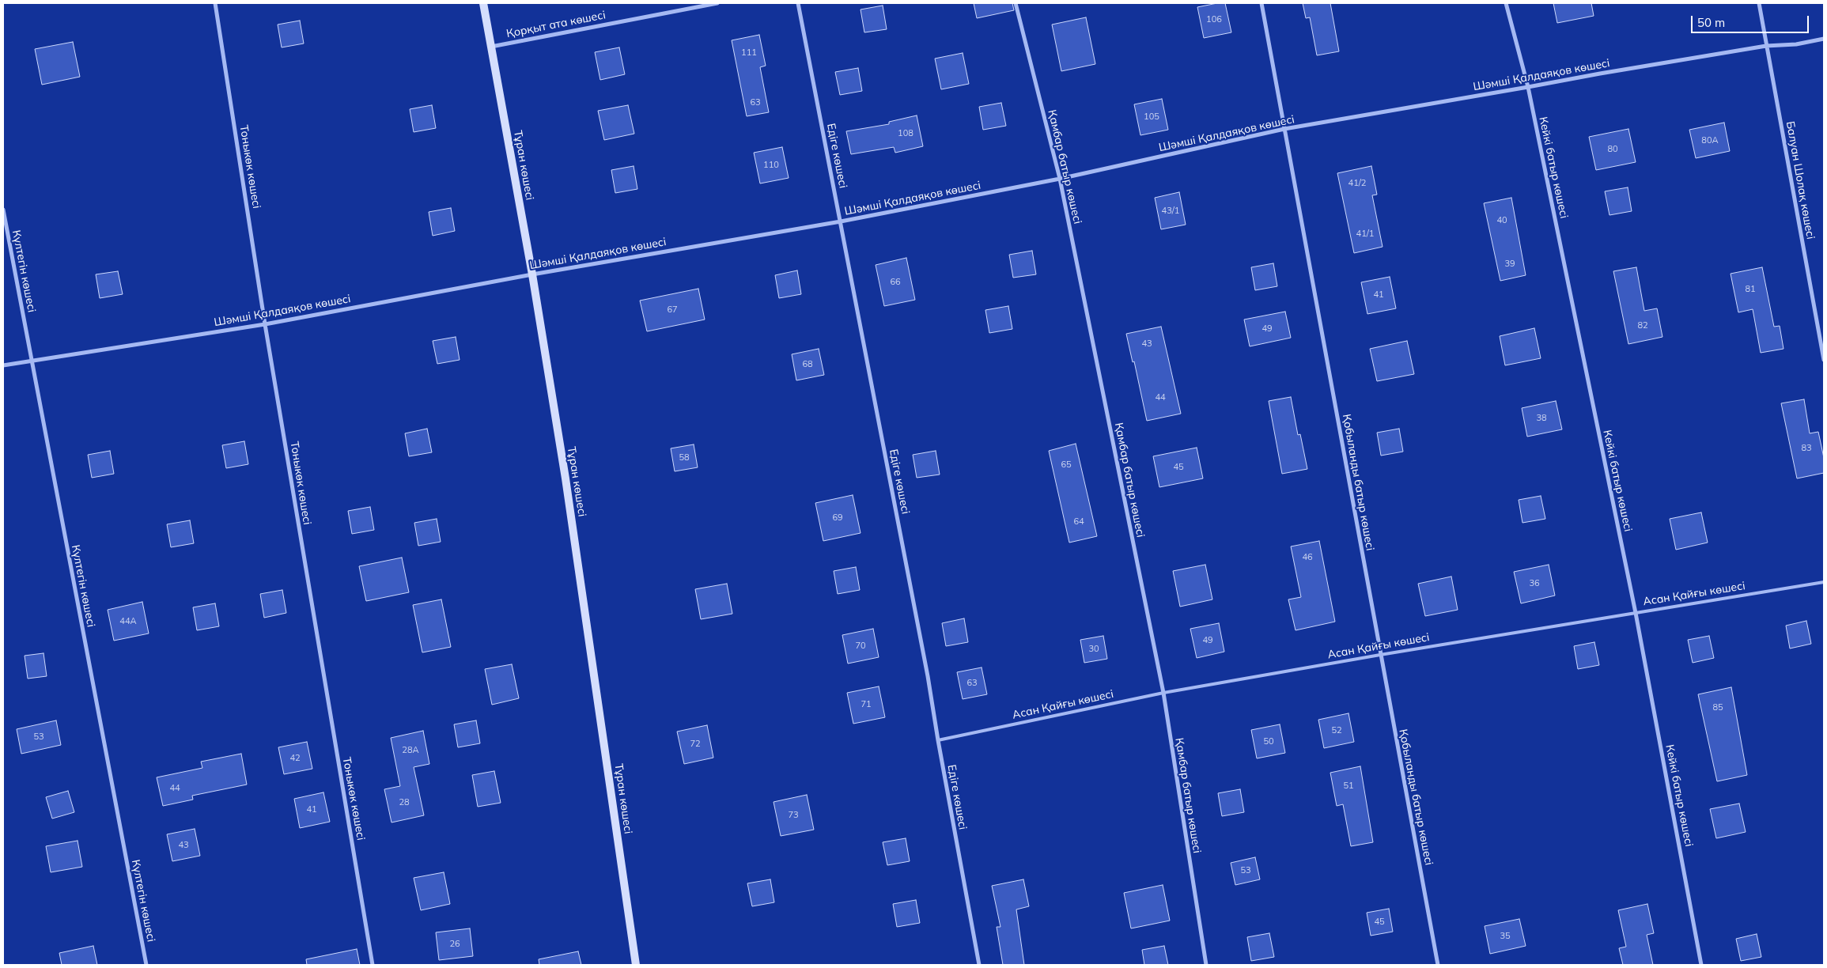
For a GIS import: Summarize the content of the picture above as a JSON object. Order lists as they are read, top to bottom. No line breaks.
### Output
{"streets":{"street":["Қорқыт ата көшесі","Шәмші Қалдаяқов көшесі","Едіге көшесі","Тұран көшесі","Тоныкөк көшесі","Қамбар батыр көшесі","Кейкі батыр көшесі","Балуан Шолақ көшесі","Күлтегін көшесі","Қобыланды батыр көшесі"],"lane":["Асан Қайғы көшесі"]},"crossings":[["Қорқыт ата көшесі","Тұран көшесі"],["Шәмші Қалдаяқов көшесі","Едіге көшесі"],["Шәмші Қалдаяқов көшесі","Тұран көшесі"],["Шәмші Қалдаяқов көшесі","Тоныкөк көшесі"],["Шәмші Қалдаяқов көшесі","Қамбар батыр көшесі"],["Шәмші Қалдаяқов көшесі","Кейкі батыр көшесі"],["Шәмші Қалдаяқов көшесі","Балуан Шолақ көшесі"],["Шәмші Қалдаяқов көшесі","Күлтегін көшесі"],["Шәмші Қалдаяқов көшесі","Қобыланды батыр көшесі"],["Едіге көшесі","Асан Қайғы көшесі"],["Қамбар батыр көшесі","Асан Қайғы көшесі"],["Кейкі батыр көшесі","Асан Қайғы көшесі"],["Қобыланды батыр көшесі","Асан Қайғы көшесі"]],"house_numbers":["106","111","63","105","108","80А","80","110","41/2","43/1","40","41/1","39","66","81","41","67","82","49","43","68","44","38","83","58","65","45","69","64","46","36","44А","49","70","30","63","71","85","52","53","50","72","28А","42","51","44","28","41","73","43","53","45","35","26"],"scale_bar":"50 m"}
